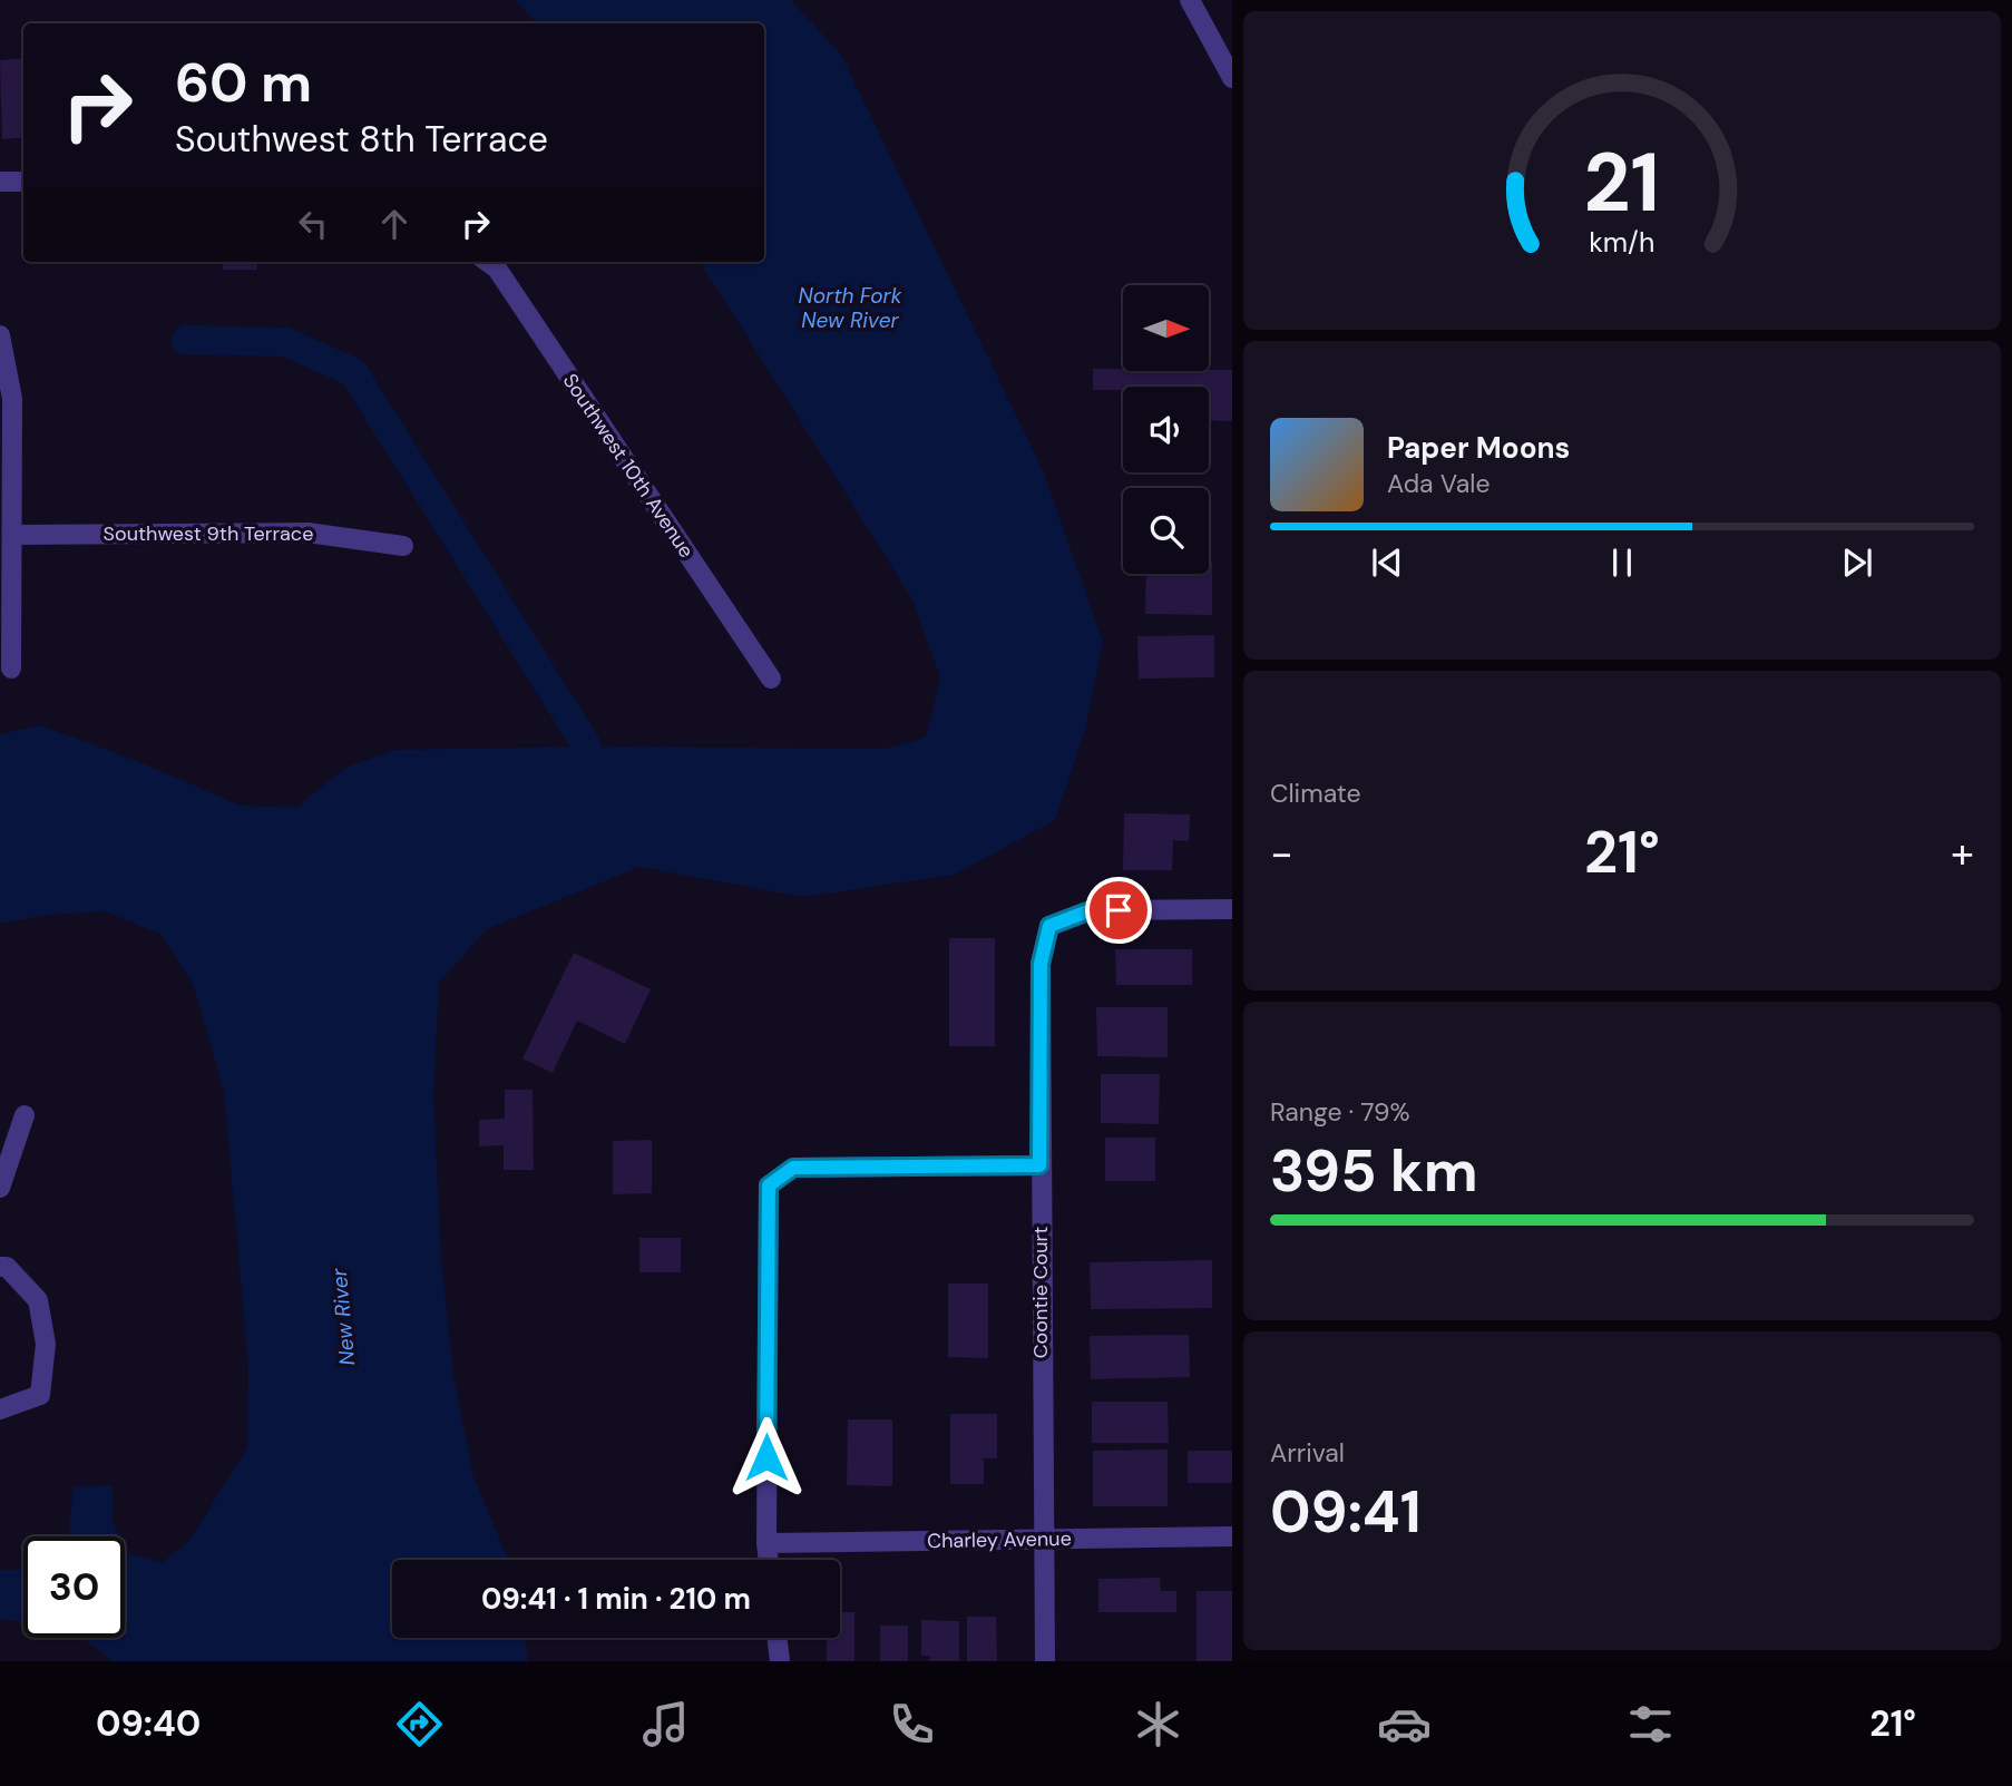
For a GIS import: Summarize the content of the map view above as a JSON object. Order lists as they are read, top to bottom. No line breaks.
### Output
{"streets":{"street":["Southwest 10th Avenue","Southwest 9th Terrace","Coontie Court","Charley Avenue"]},"crossings":[["Coontie Court","Charley Avenue"]],"water":["North Fork New River","New River"],"north":"right","page":{"turn":["60 m","Southwest 8th Terrace"],"song":["Paper Moons","Ada Vale"],"tile":["Climate",["Range · 79%","395 km"],["Arrival","09:41"]],"heat":["−","21°","+"],"limit":"30","trip":"09:41 · 1 min · 210 m","tabs":["09:40","21°"],"gauge":["21","km/h"]}}
